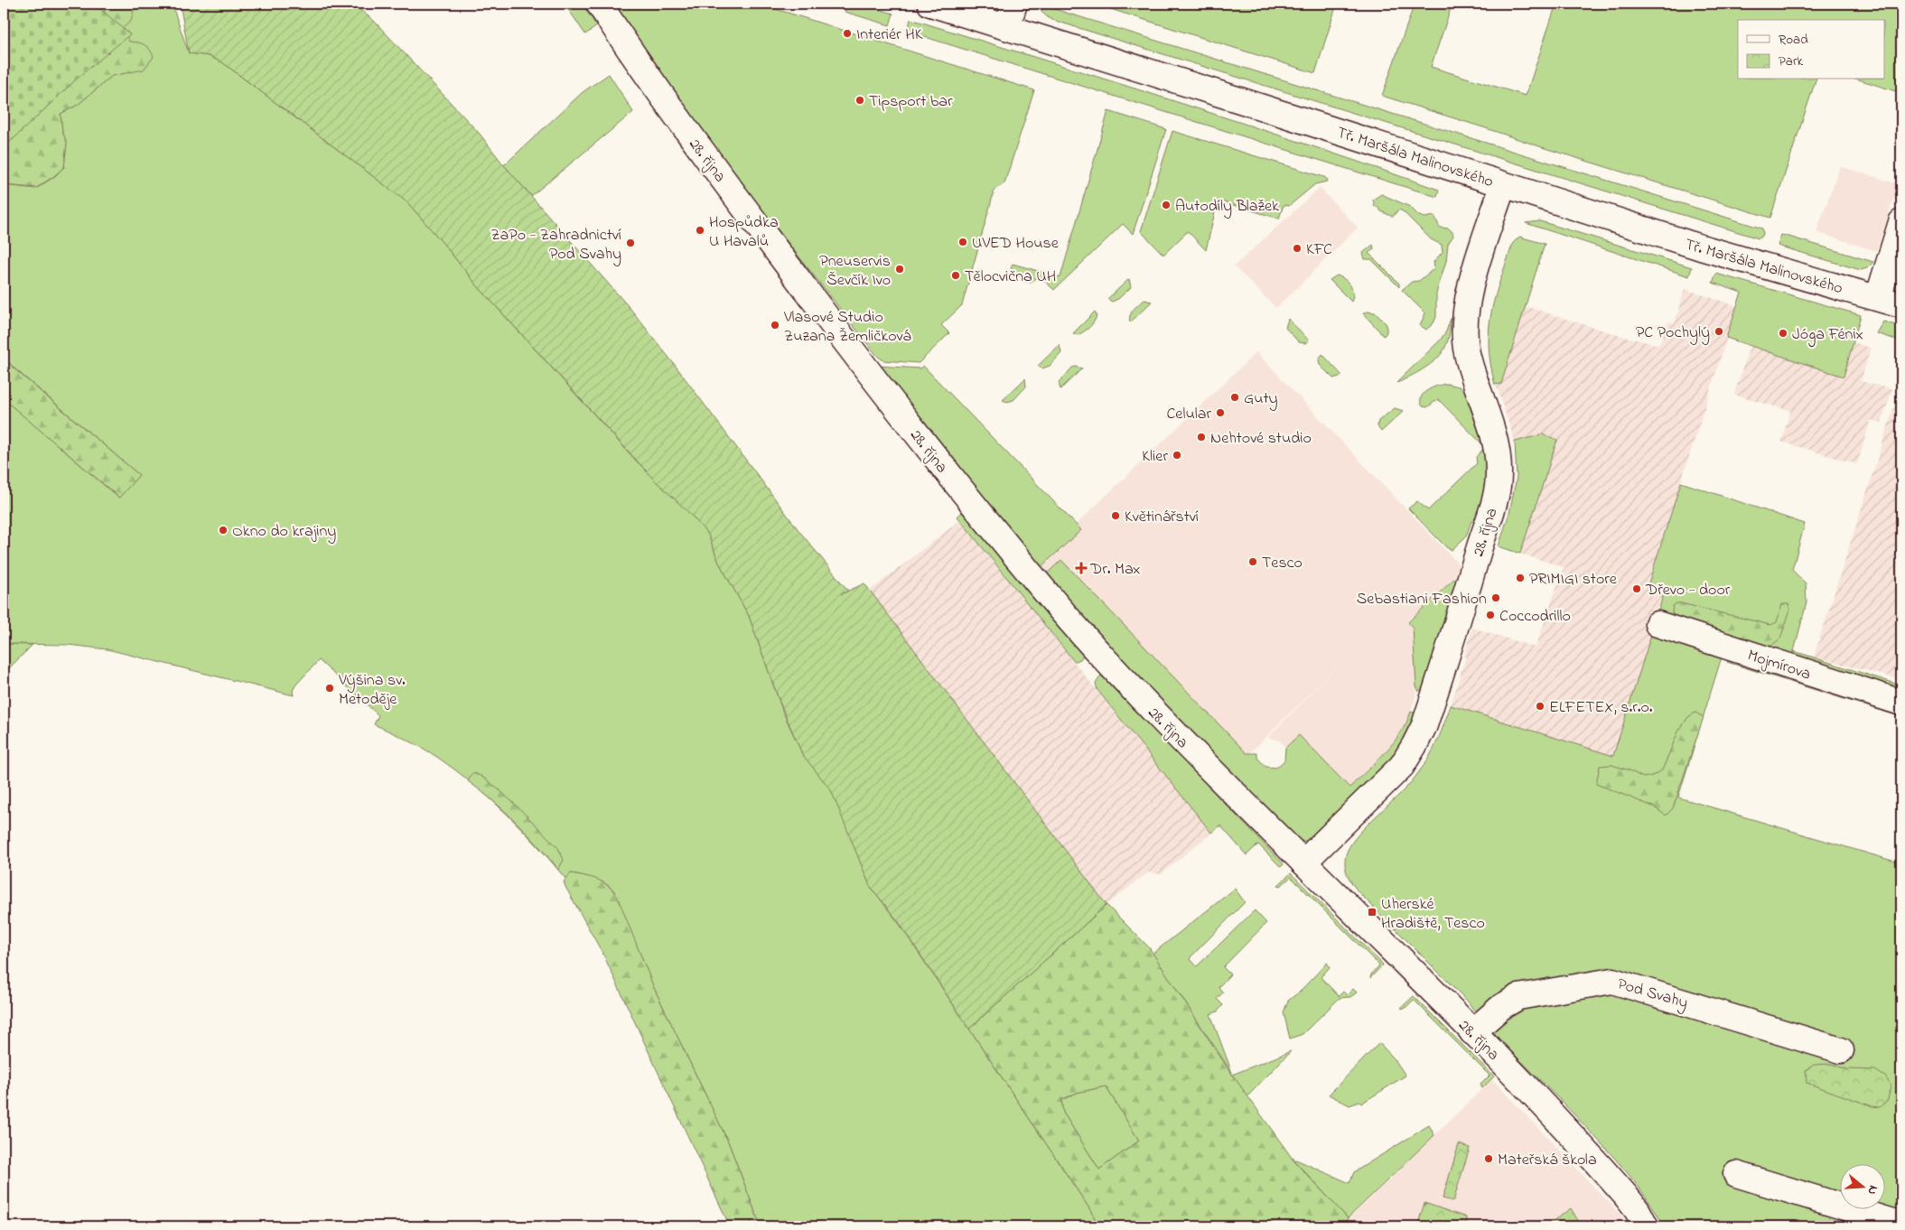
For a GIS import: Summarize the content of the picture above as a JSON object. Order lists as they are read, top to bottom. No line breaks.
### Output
{"streets":{"street":["Tř. Maršála Malinovského","28. října","Mojmírova","Pod Svahy"]},"crossings":[["Tř. Maršála Malinovského","28. října"],["28. října","Pod Svahy"]],"places":{"other":["Interiér HK","Tipsport bar","Autodíly Blažek","Hospůdka U Havalů","UVED House","ZaPo - Zahradnictví Pod Svahy","KFC","Pneuservis Ševčík Ivo","Tělocvična UH","Vlasové Studio Zuzana Žemličková","PC Pochylý","Jóga Fénix","Guty","Celular","Nehtové studio","Klier","Květinářství","Okno do krajiny","Tesco","PRIMIGI store","Dřevo - door","Sebastiani Fashion","Coccodrillo","Výšina sv. Metoděje","ELFETEX, s.r.o.","Mateřská škola"],"health":["Dr. Max"],"transit":["Uherské Hradiště, Tesco"]},"legend":["Road","Park"],"north":"right"}
